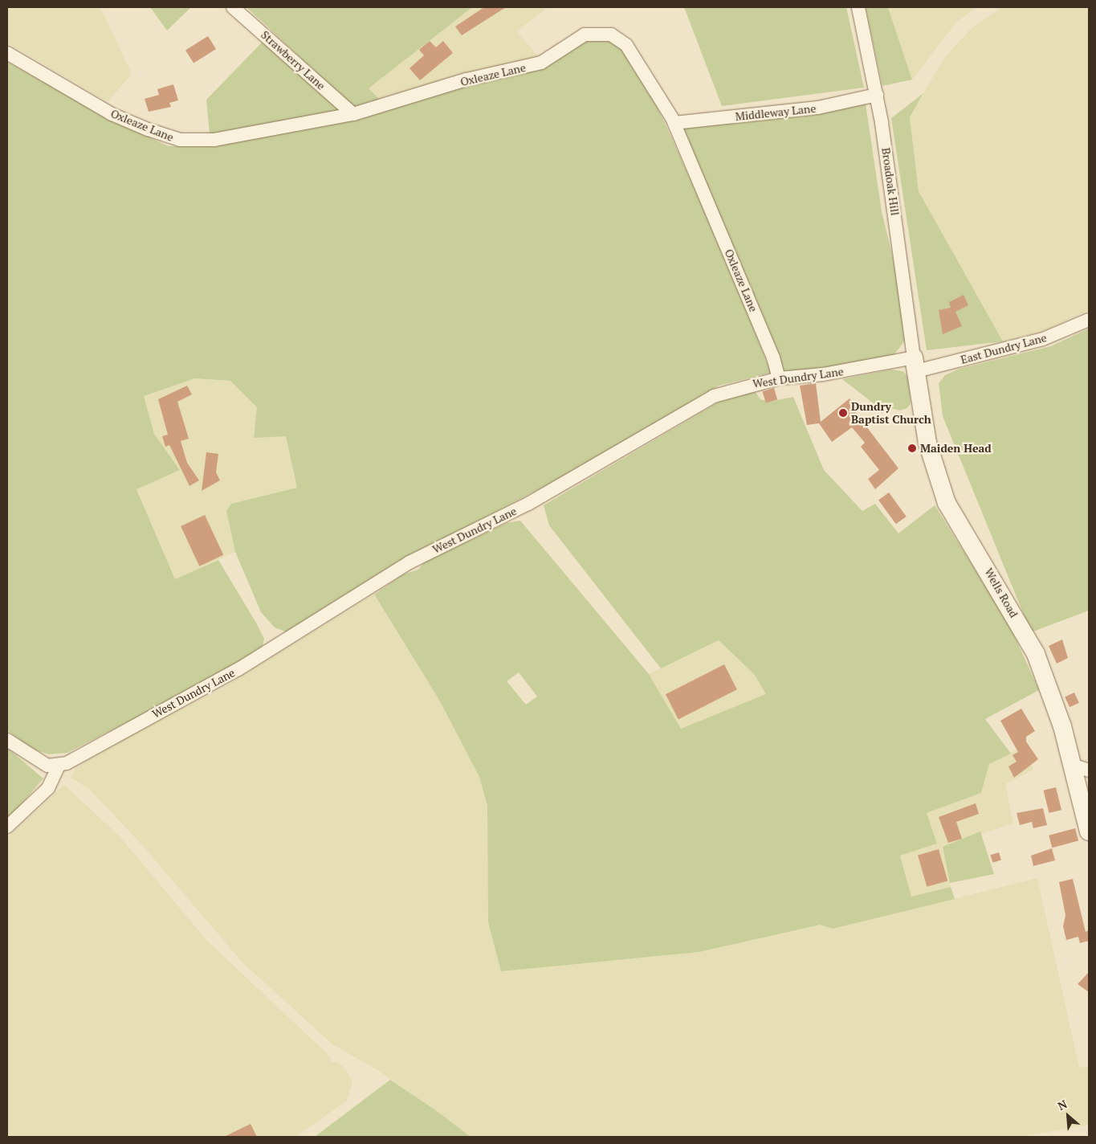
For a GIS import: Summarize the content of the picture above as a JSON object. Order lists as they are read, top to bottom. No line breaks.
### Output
{"streets":{"street":["Strawberry Lane","Oxleaze Lane","Middleway Lane","Broadoak Hill","East Dundry Lane","West Dundry Lane","Wells Road"]},"crossings":[["Strawberry Lane","Oxleaze Lane"],["Oxleaze Lane","Middleway Lane"],["Oxleaze Lane","West Dundry Lane"],["Middleway Lane","Broadoak Hill"],["Broadoak Hill","East Dundry Lane"],["Broadoak Hill","West Dundry Lane"],["Broadoak Hill","Wells Road"],["East Dundry Lane","West Dundry Lane"],["East Dundry Lane","Wells Road"],["West Dundry Lane","Wells Road"]],"places":["Dundry Baptist Church","Maiden Head"],"north":"top left"}
